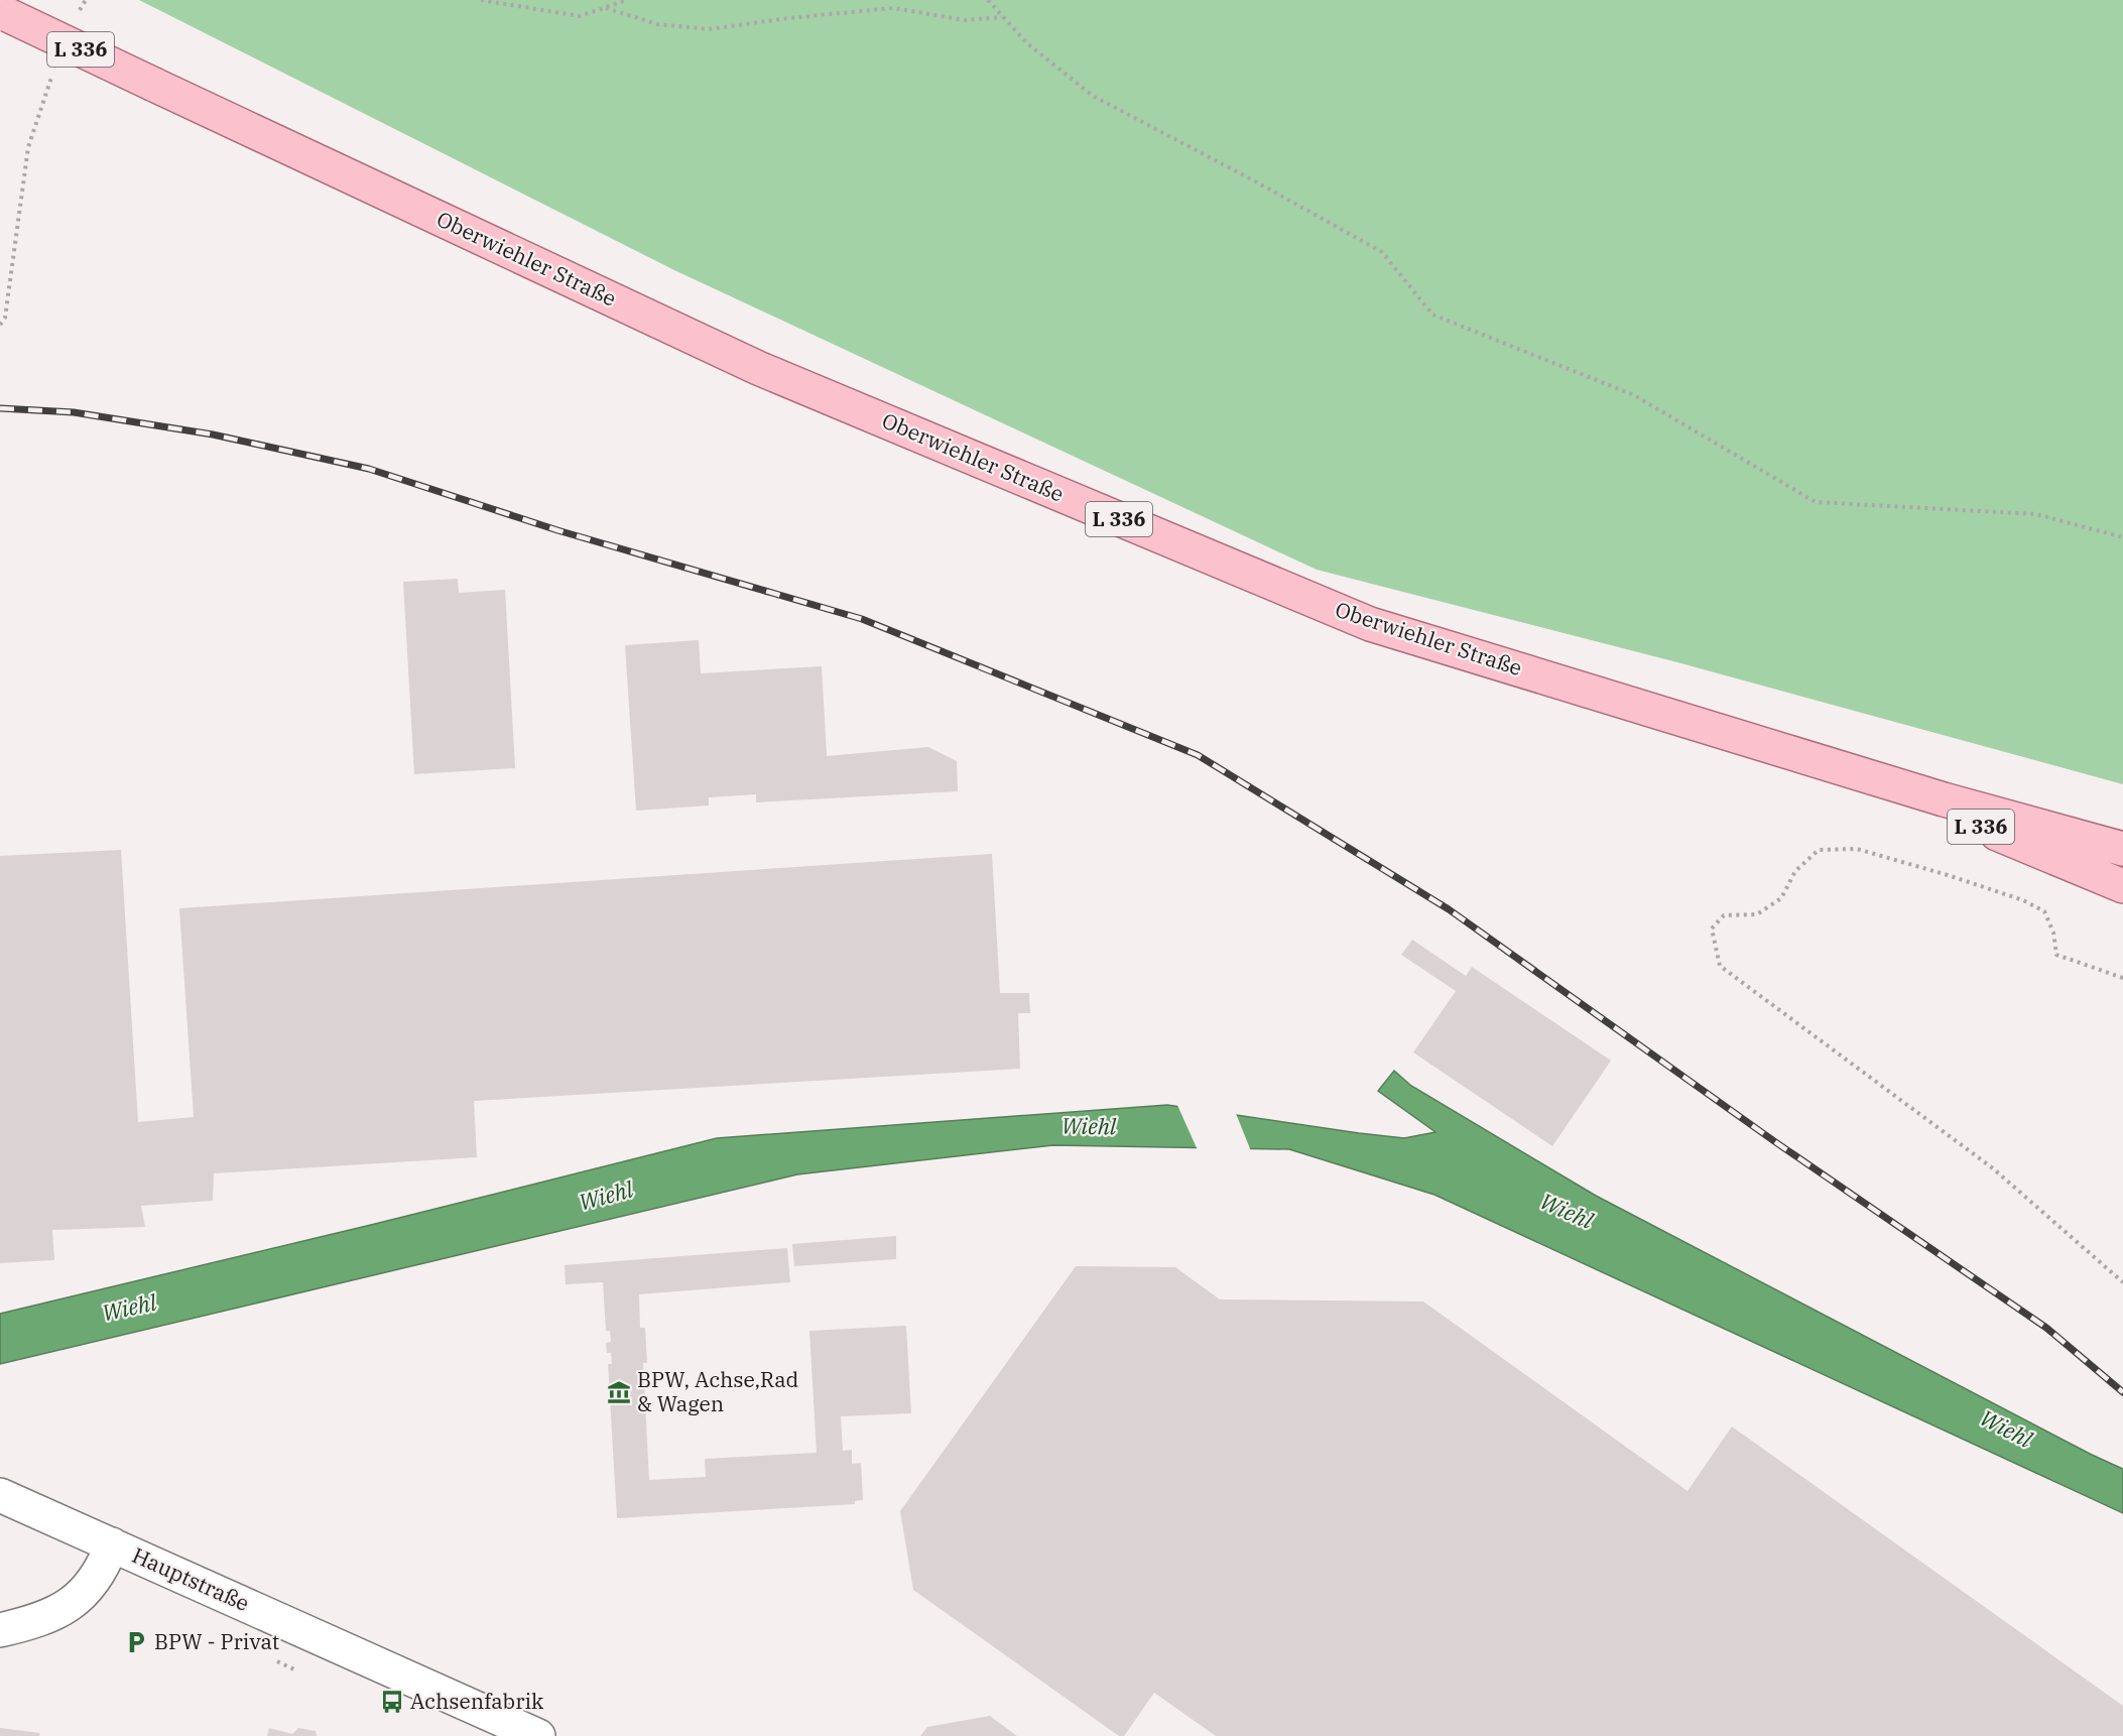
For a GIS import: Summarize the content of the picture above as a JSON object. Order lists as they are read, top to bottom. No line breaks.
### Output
{"streets":{"main road":["L 336","Oberwiehler Straße"],"street":["Hauptstraße"]},"crossings":[["L 336","Oberwiehler Straße"]],"water":["Wiehl"],"places":{"museum":["BPW, Achse,Rad & Wagen"],"parking":["BPW - Privat"],"bus stop":["Achsenfabrik"]}}
